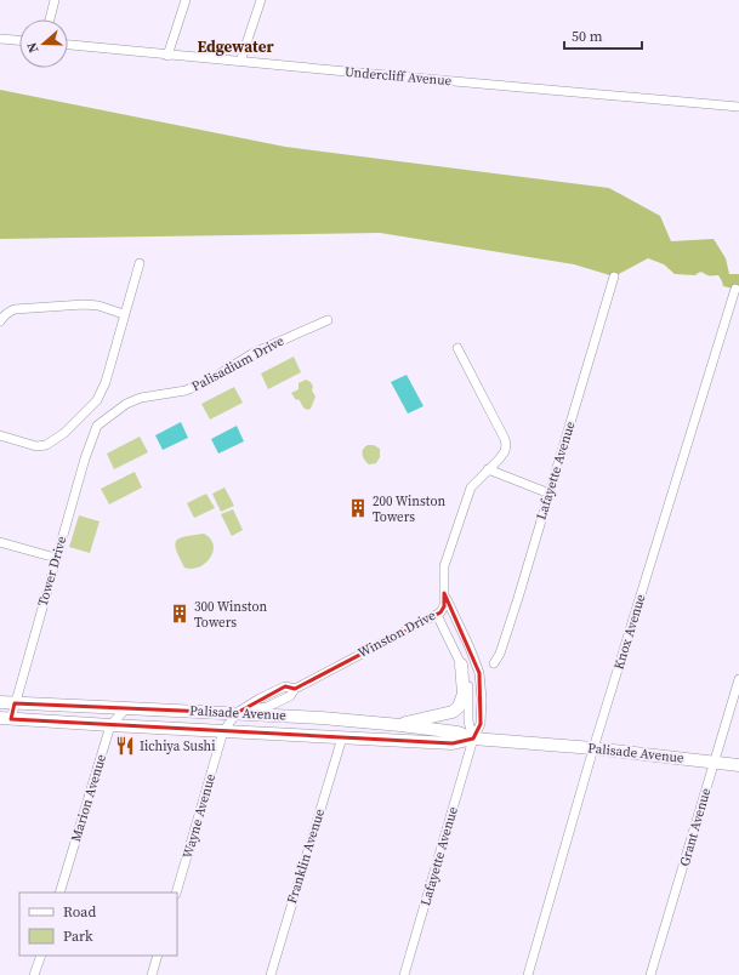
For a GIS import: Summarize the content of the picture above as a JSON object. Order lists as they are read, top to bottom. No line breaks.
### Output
{"streets":{"main road":["Palisade Avenue"],"street":["Undercliff Avenue","Palisadium Drive","Lafayette Avenue","Tower Drive","Knox Avenue","Winston Drive","Marion Avenue","Wayne Avenue","Grant Avenue","Franklin Avenue"]},"crossings":[["Palisadium Drive","Tower Drive"],["Lafayette Avenue","Winston Drive"],["Lafayette Avenue","Palisade Avenue"],["Tower Drive","Palisade Avenue"],["Knox Avenue","Palisade Avenue"],["Winston Drive","Palisade Avenue"],["Winston Drive","Wayne Avenue"],["Palisade Avenue","Marion Avenue"],["Palisade Avenue","Wayne Avenue"],["Palisade Avenue","Grant Avenue"],["Palisade Avenue","Franklin Avenue"]],"districts":["Edgewater"],"places":{"building":["200 Winston Towers","300 Winston Towers"],"restaurant":["Iichiya Sushi"]},"legend":["Road","Park"],"scale_bar":"50 m","north":"left"}
